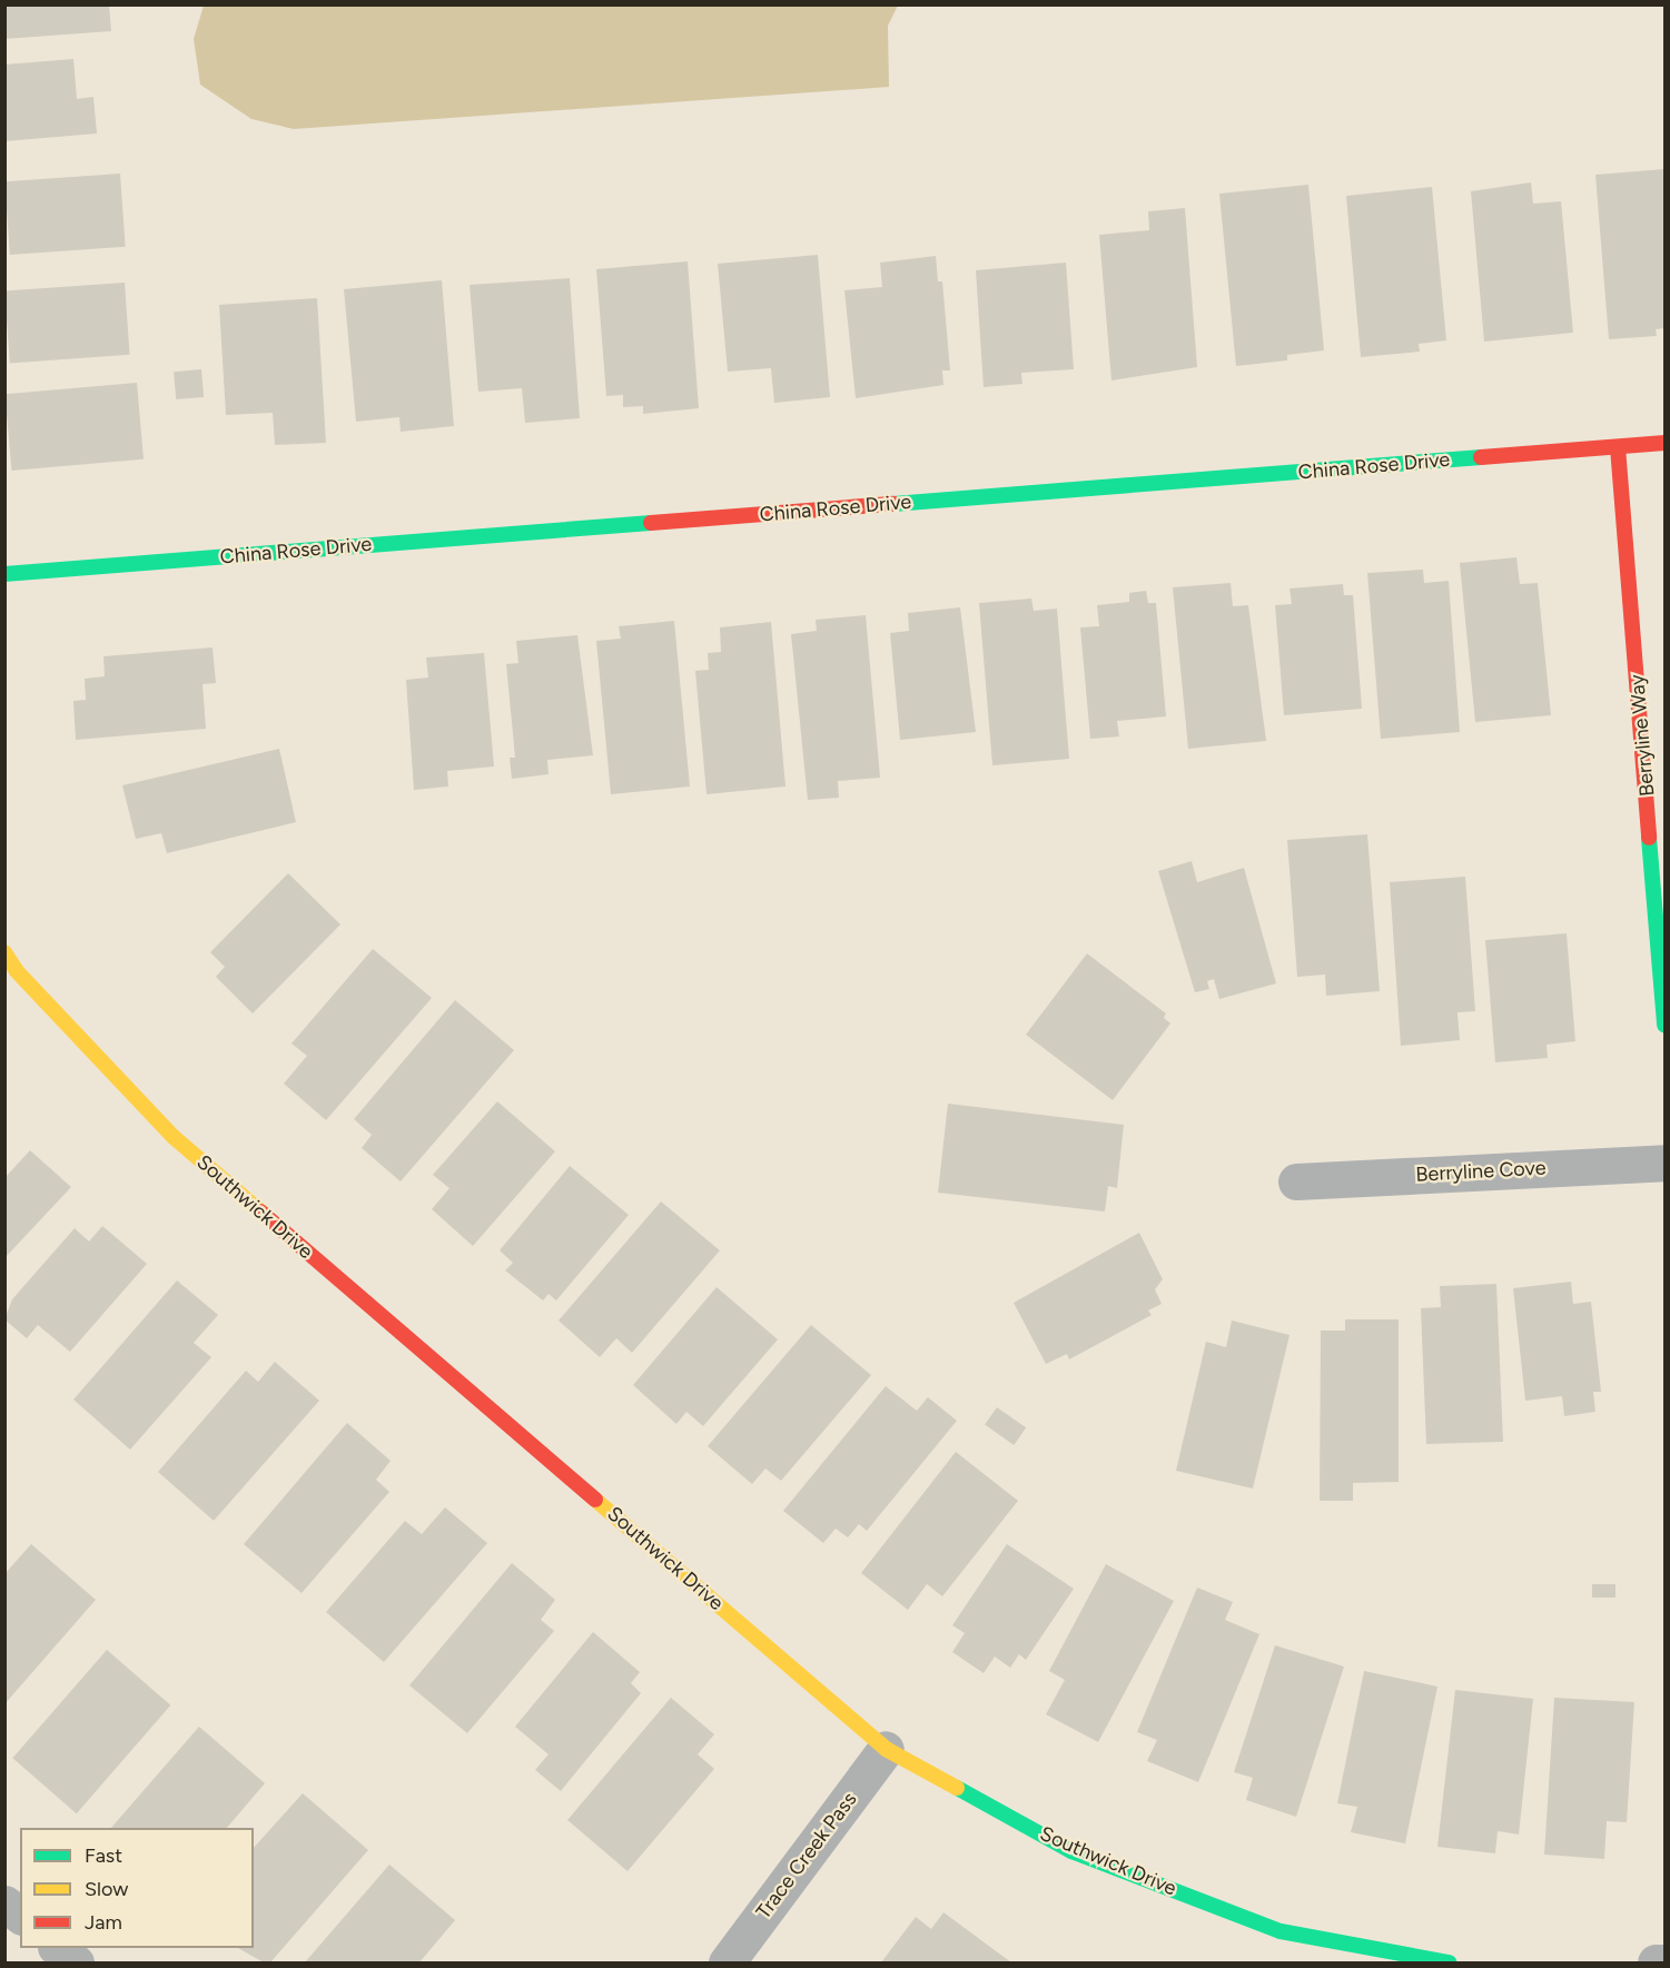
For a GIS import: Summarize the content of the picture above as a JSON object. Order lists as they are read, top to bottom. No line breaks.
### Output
{"streets":{"street":["China Rose Drive","Berryline Way","Berryline Cove","Southwick Drive","Trace Creek Pass"]},"crossings":[["China Rose Drive","Berryline Way"],["Southwick Drive","Trace Creek Pass"]],"legend":["Fast","Slow","Jam"]}
